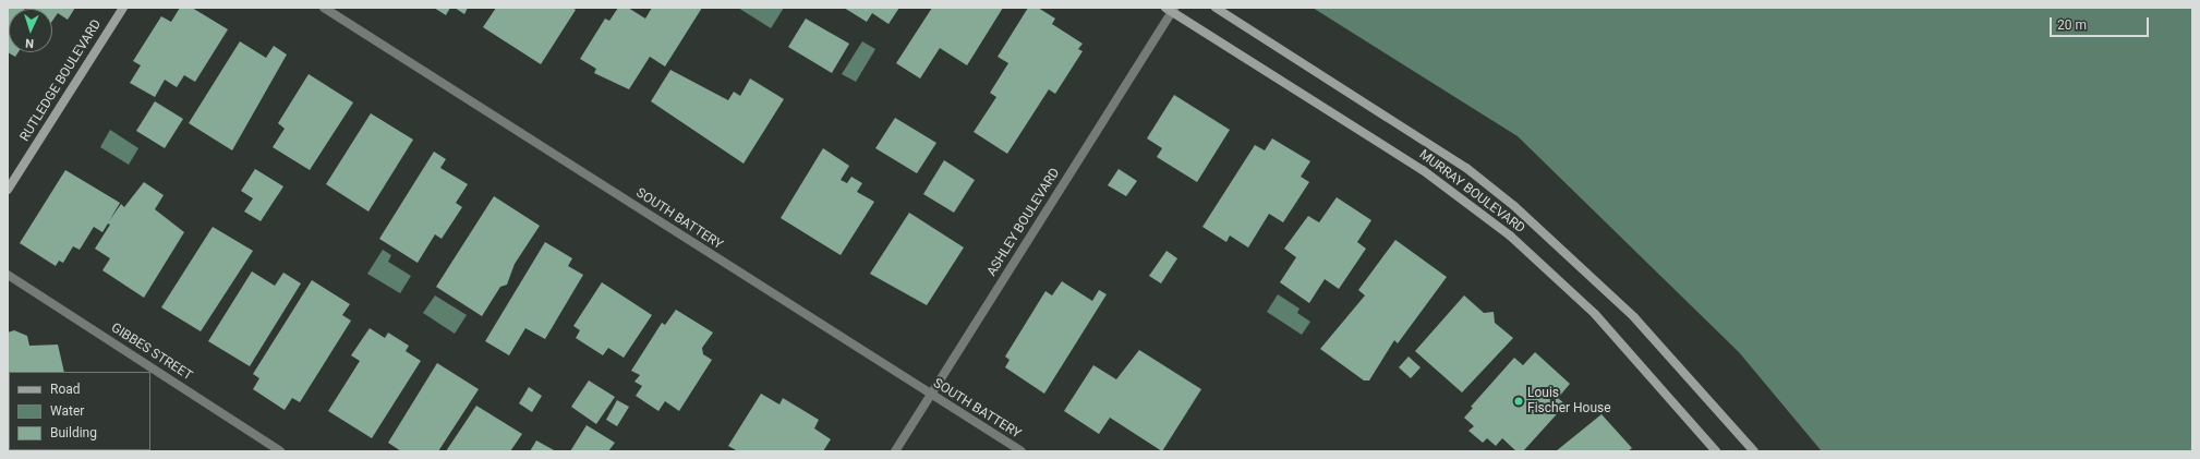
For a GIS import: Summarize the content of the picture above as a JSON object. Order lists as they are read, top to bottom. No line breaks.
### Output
{"streets":{"street":["RUTLEDGE BOULEVARD","MURRAY BOULEVARD","SOUTH BATTERY","ASHLEY BOULEVARD","GIBBES STREET"]},"crossings":[["MURRAY BOULEVARD","ASHLEY BOULEVARD"],["SOUTH BATTERY","ASHLEY BOULEVARD"]],"places":["Louis Fischer House"],"legend":["Road","Water","Building"],"scale_bar":"20 m","north":"bottom"}
